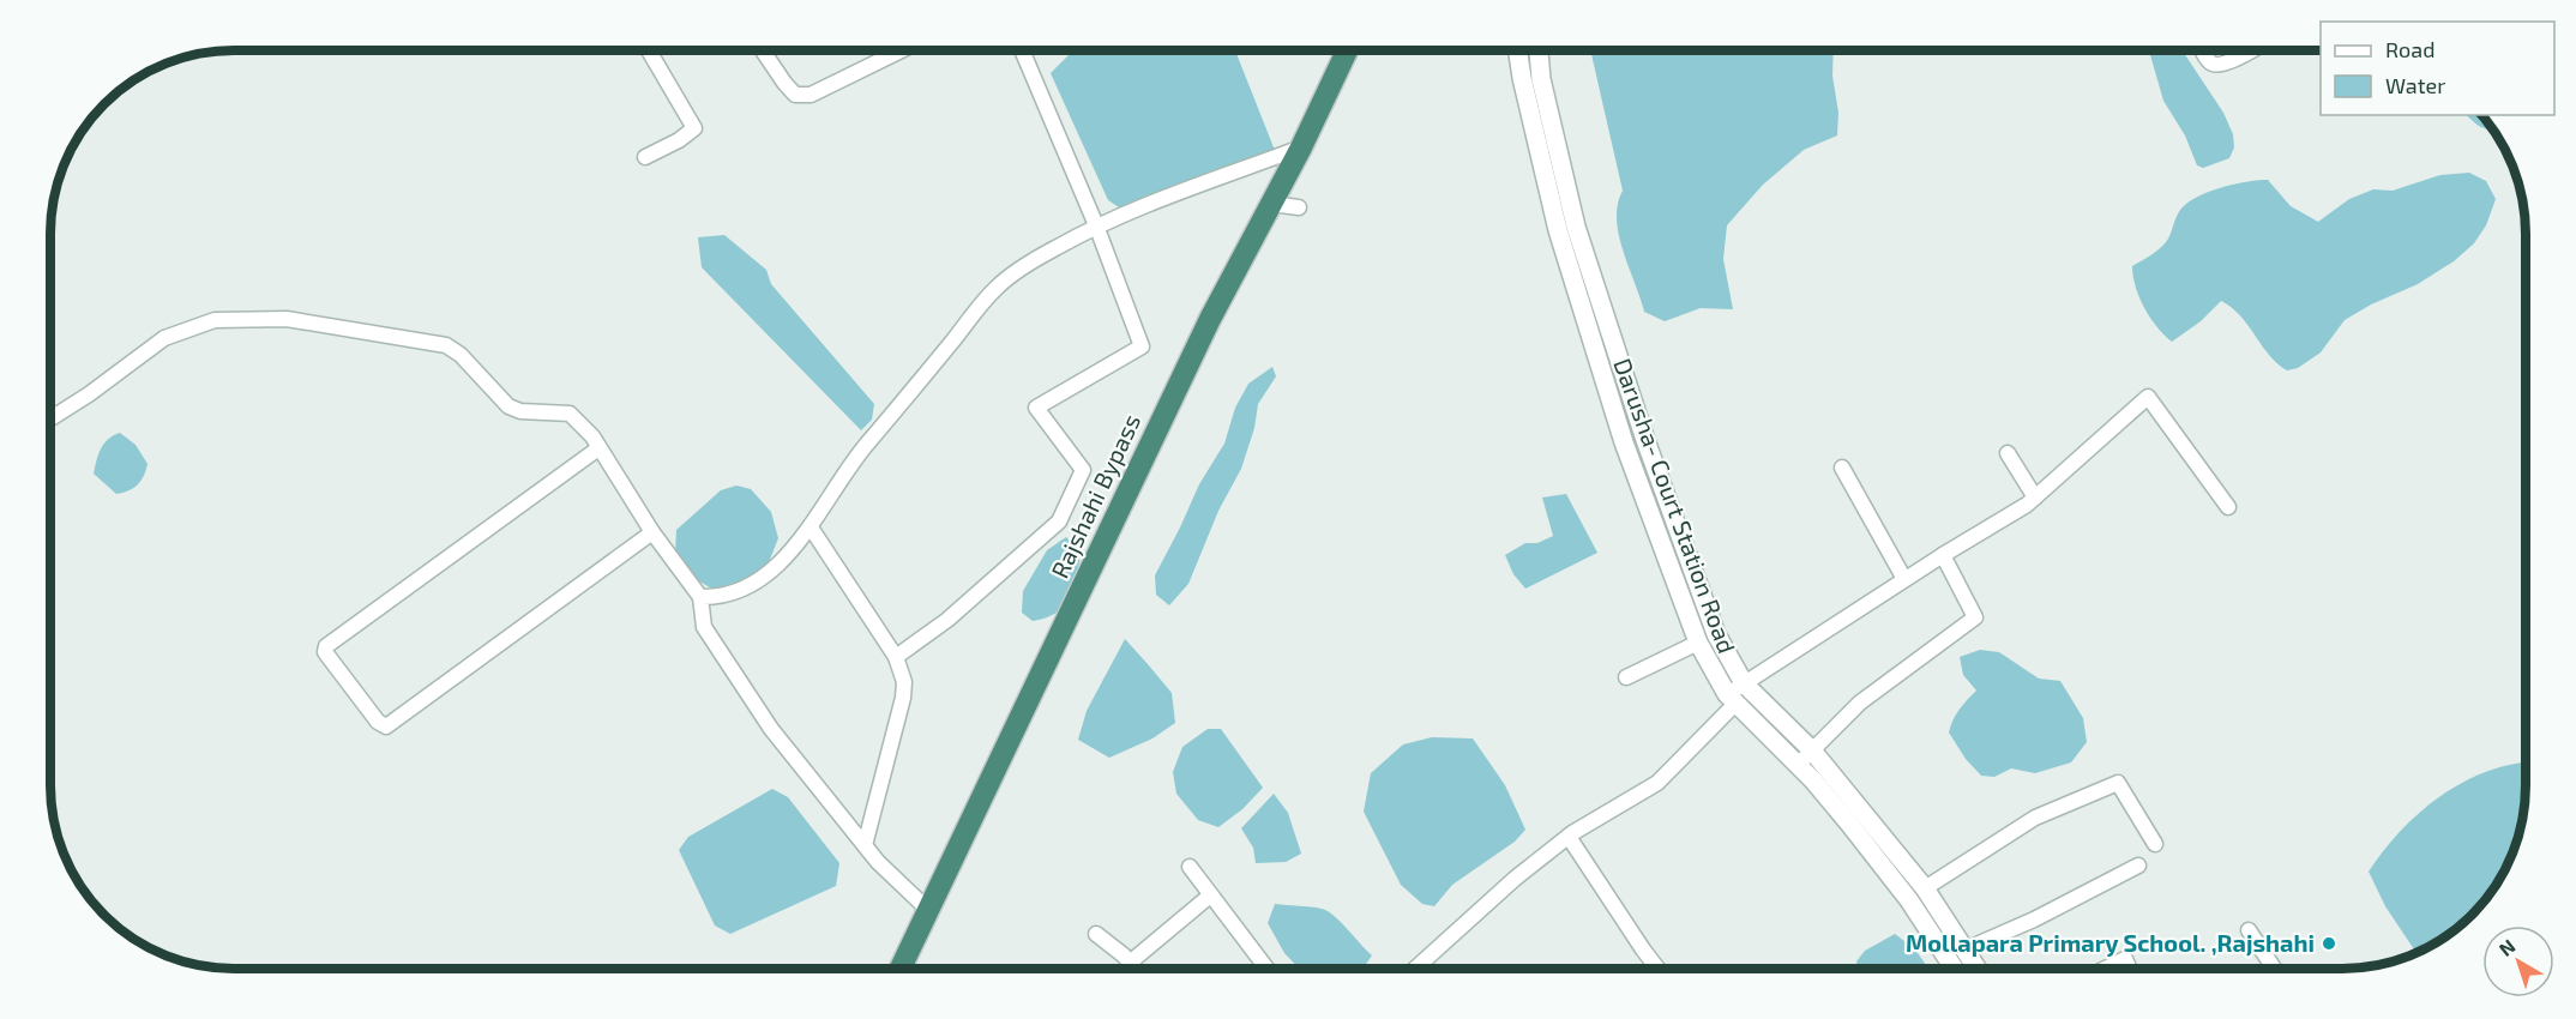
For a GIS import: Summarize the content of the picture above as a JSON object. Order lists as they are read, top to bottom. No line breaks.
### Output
{"streets":{"highway":["Rajshahi Bypass"],"street":["Darusha- Court Station Road"]},"places":["Mollapara Primary School. ,Rajshahi"],"legend":["Road","Water"],"north":"top left"}
